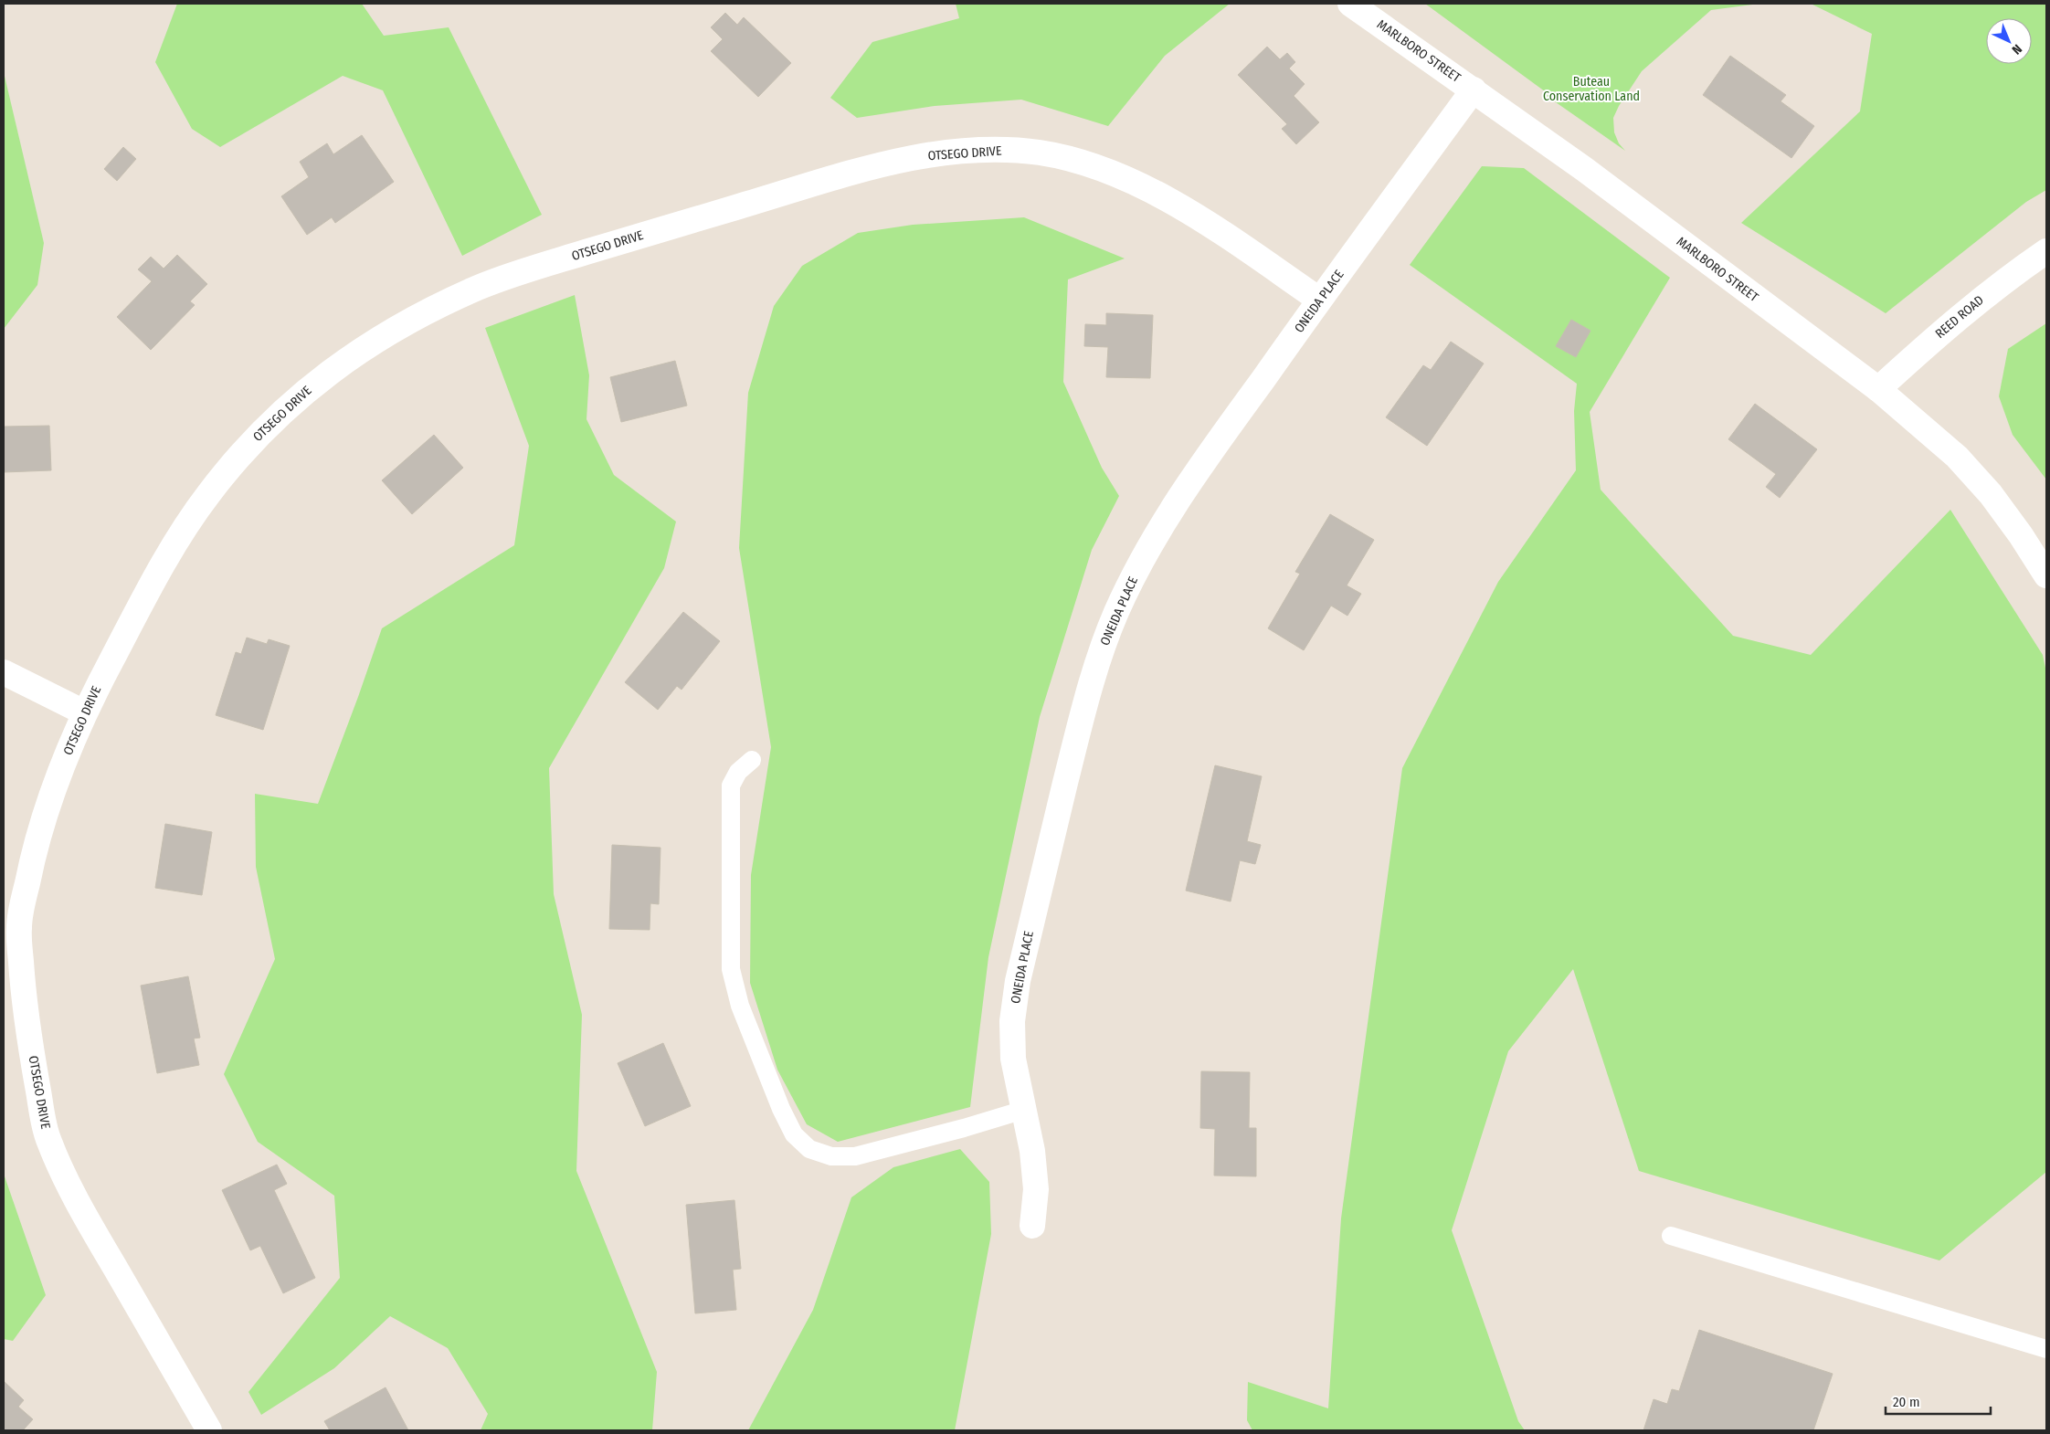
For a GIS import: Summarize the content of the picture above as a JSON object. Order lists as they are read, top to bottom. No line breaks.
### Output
{"streets":{"street":["MARLBORO STREET","OTSEGO DRIVE","ONEIDA PLACE","REED ROAD"]},"crossings":[["MARLBORO STREET","ONEIDA PLACE"],["MARLBORO STREET","REED ROAD"],["OTSEGO DRIVE","ONEIDA PLACE"]],"parks":["Buteau Conservation Land"],"scale_bar":"20 m","north":"bottom right"}
